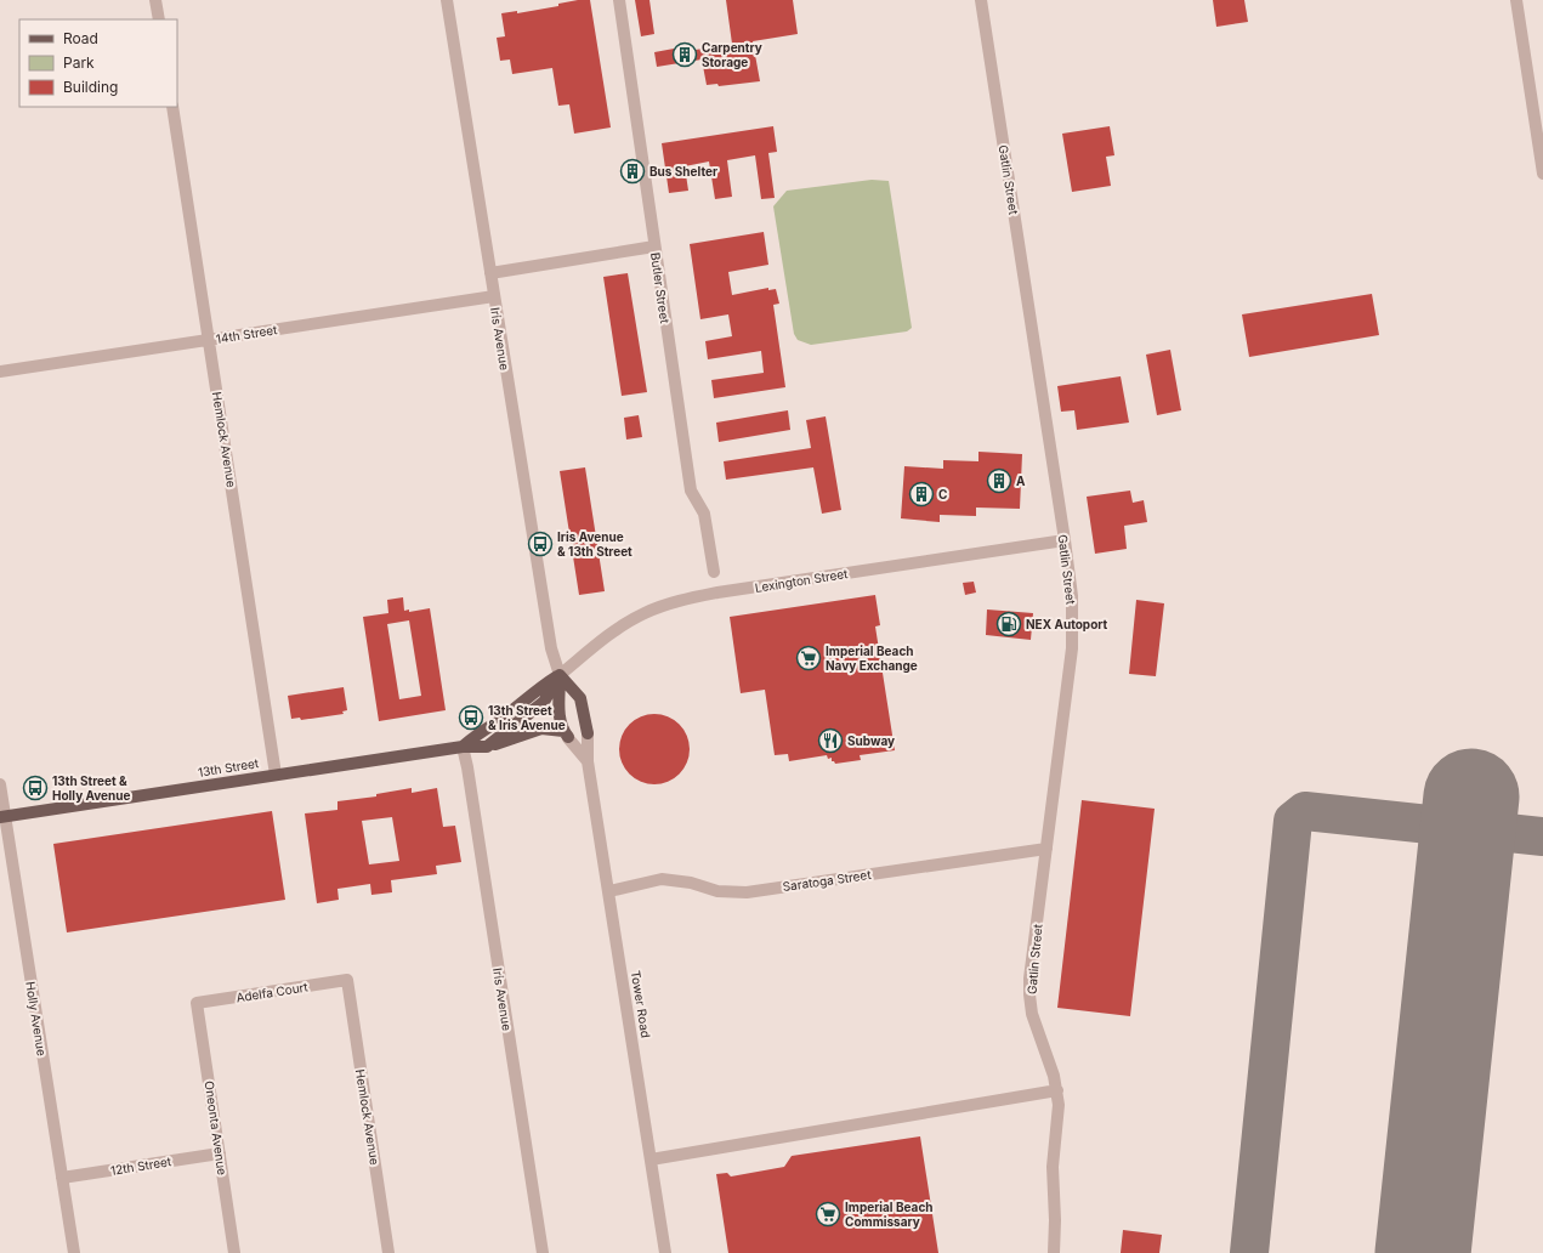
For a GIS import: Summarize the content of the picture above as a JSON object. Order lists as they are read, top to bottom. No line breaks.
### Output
{"streets":{"main road":["13th Street","Tower Road"],"street":["Gatlin Street","Butler Street","14th Street","Iris Avenue","Hemlock Avenue","Lexington Street","Saratoga Street","Adelfa Court","Holly Avenue","Oneonta Avenue","12th Street"]},"crossings":[["Gatlin Street","Lexington Street"],["Gatlin Street","Saratoga Street"],["14th Street","Iris Avenue"],["14th Street","Hemlock Avenue"],["Iris Avenue","Lexington Street"],["Iris Avenue","13th Street"],["Iris Avenue","Tower Road"],["Hemlock Avenue","13th Street"],["Hemlock Avenue","Adelfa Court"],["Lexington Street","Tower Road"],["13th Street","Holly Avenue"],["Saratoga Street","Tower Road"],["Adelfa Court","Oneonta Avenue"],["Holly Avenue","12th Street"],["Oneonta Avenue","12th Street"]],"places":{"building":["Carpentry Storage","Bus Shelter","A","C"],"bus stop":["Iris Avenue & 13th Street","13th Street & Iris Avenue","13th Street & Holly Avenue"],"fuel station":["NEX Autoport"],"supermarket":["Imperial Beach Navy Exchange","Imperial Beach Commissary"],"restaurant":["Subway"]},"legend":["Road","Park","Building"]}
